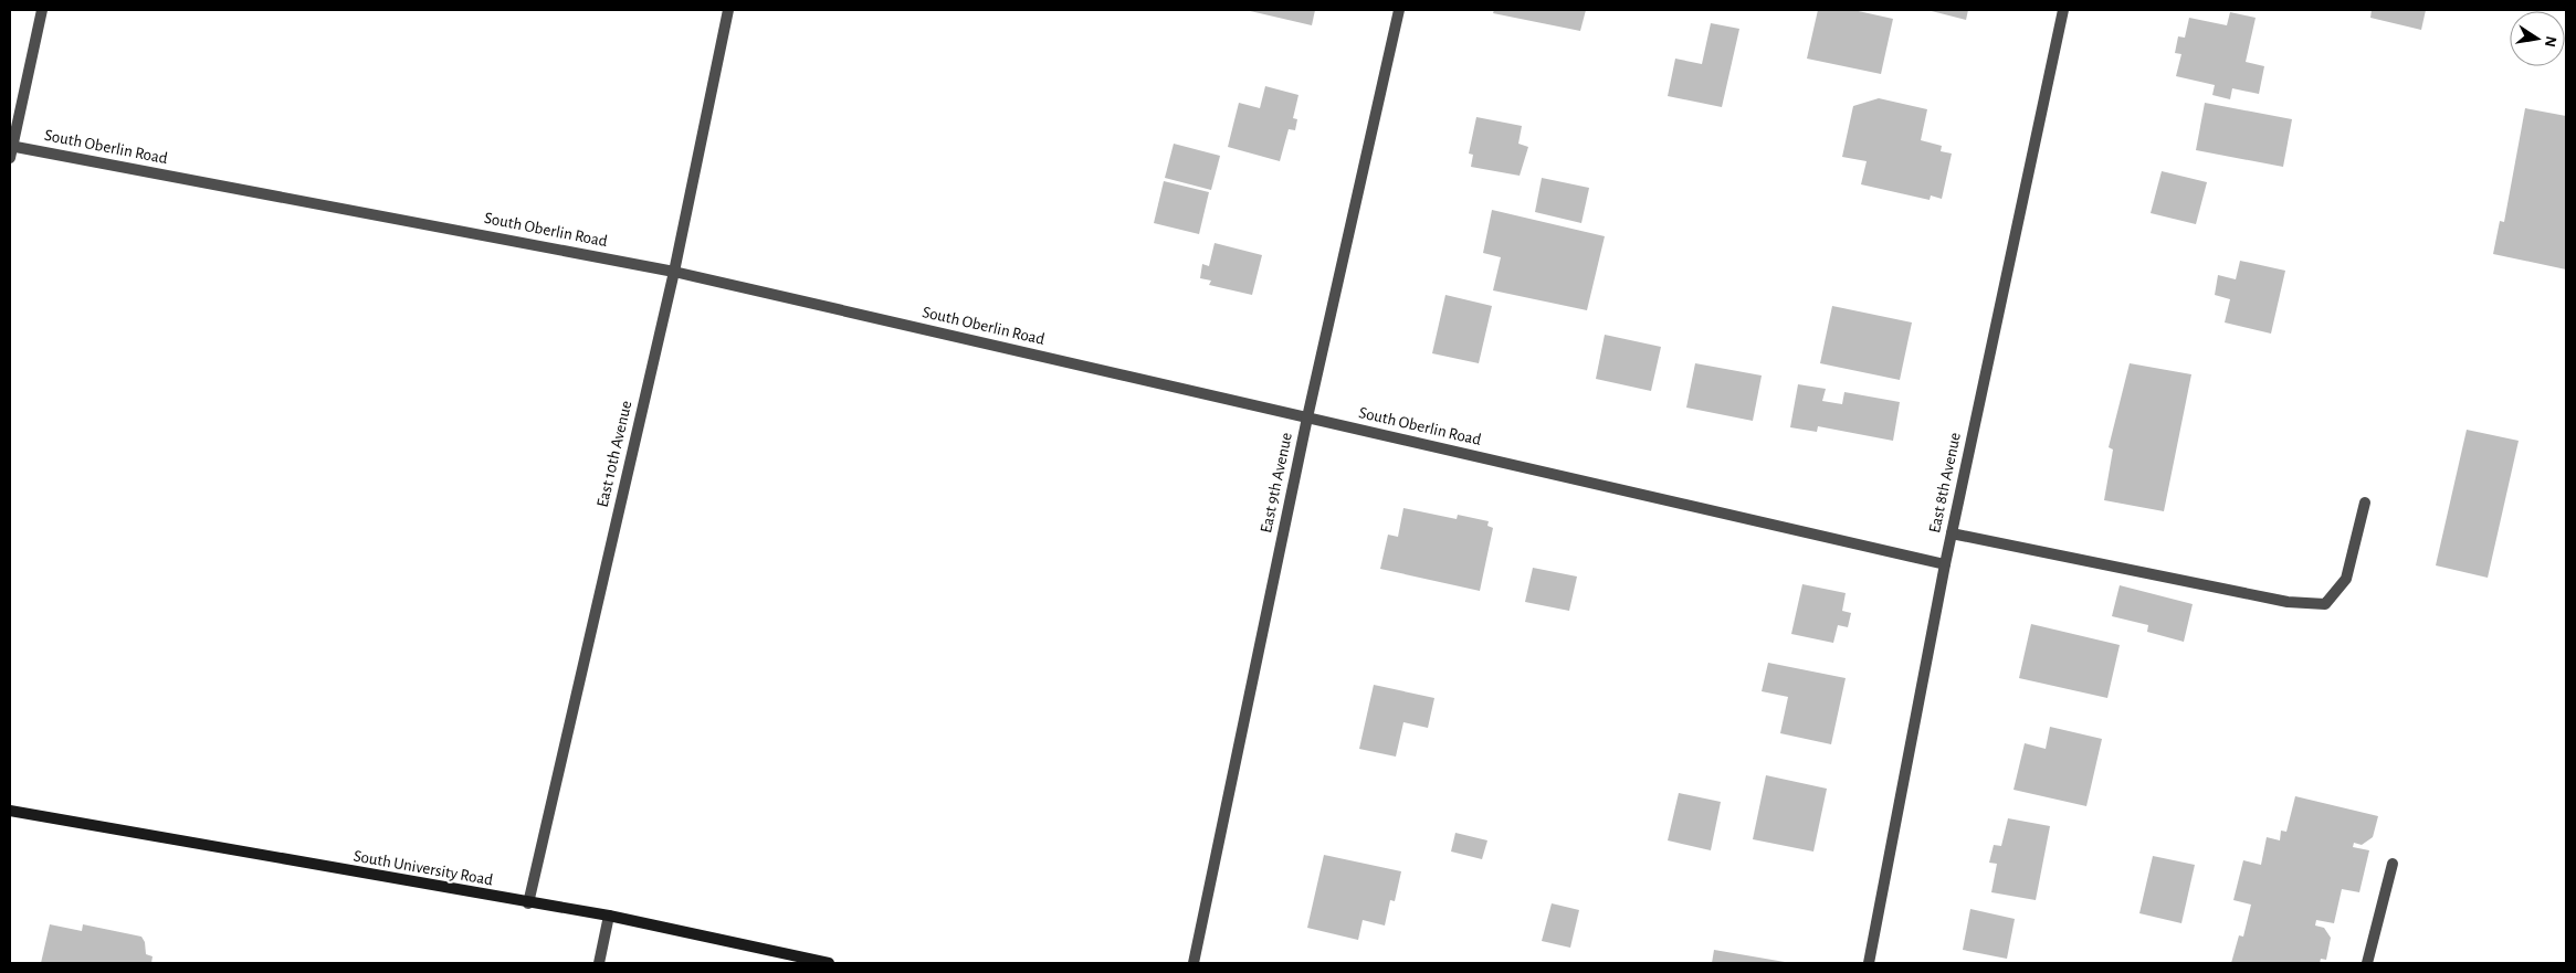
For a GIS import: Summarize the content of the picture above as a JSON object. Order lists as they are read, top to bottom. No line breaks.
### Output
{"streets":{"main road":["South University Road"],"street":["South Oberlin Road","East 10th Avenue","East 9th Avenue","East 8th Avenue"]},"crossings":[["South Oberlin Road","East 10th Avenue"],["South Oberlin Road","East 9th Avenue"],["South Oberlin Road","East 8th Avenue"],["East 10th Avenue","South University Road"]],"north":"right"}
